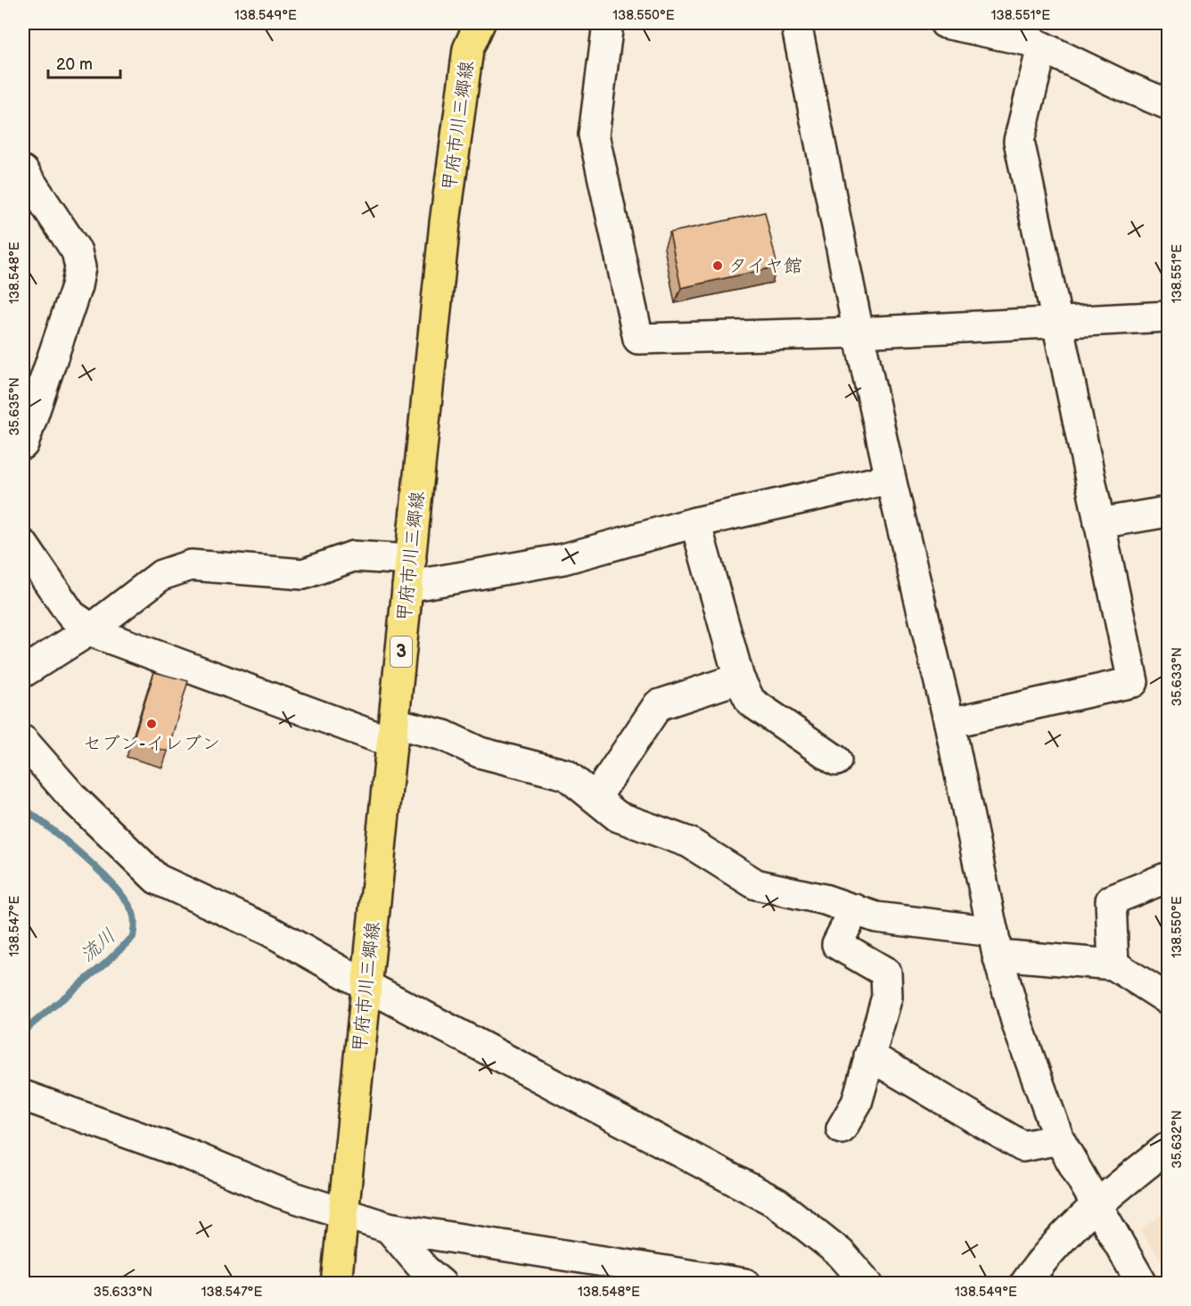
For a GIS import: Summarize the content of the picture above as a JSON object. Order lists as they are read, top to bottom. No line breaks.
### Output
{"streets":{"main road":["甲府市川三郷線","3"]},"water":["流川"],"places":["タイヤ館","セブン-イレブン"],"scale_bar":"20 m","coordinates":["138.549°E","138.550°E","138.551°E","138.548°E","35.635°N","35.633°N","138.547°E","35.632°N"]}
